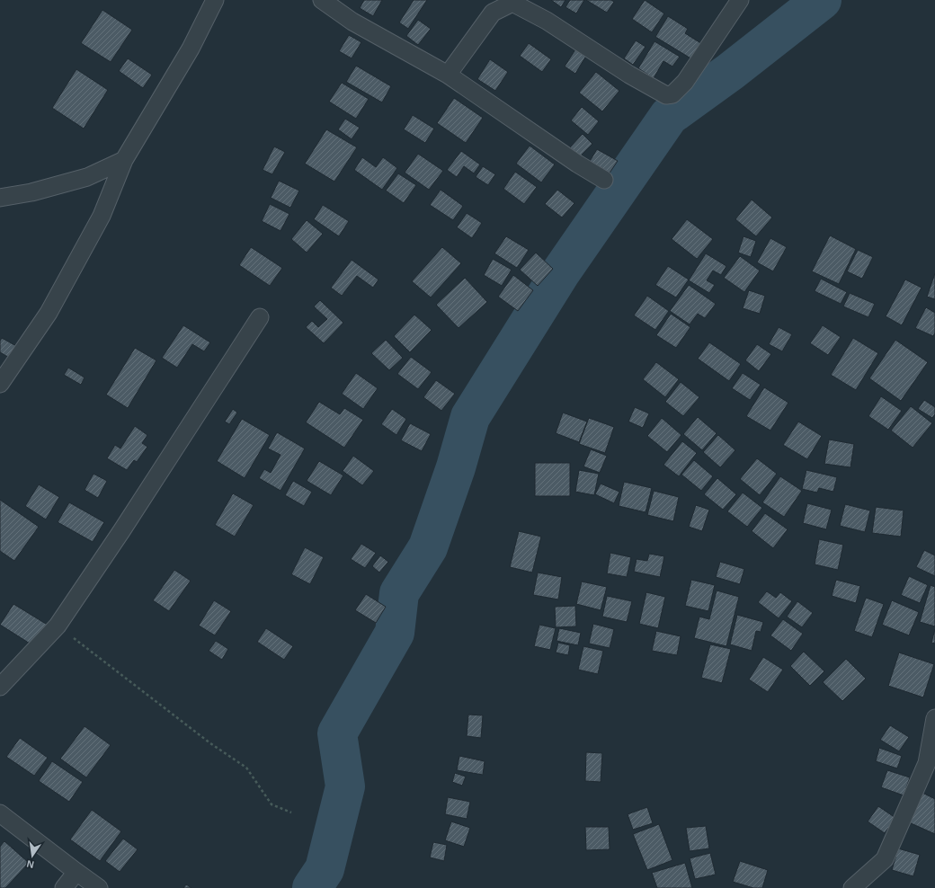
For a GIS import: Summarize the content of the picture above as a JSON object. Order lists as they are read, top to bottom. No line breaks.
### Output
{"north":"bottom"}
